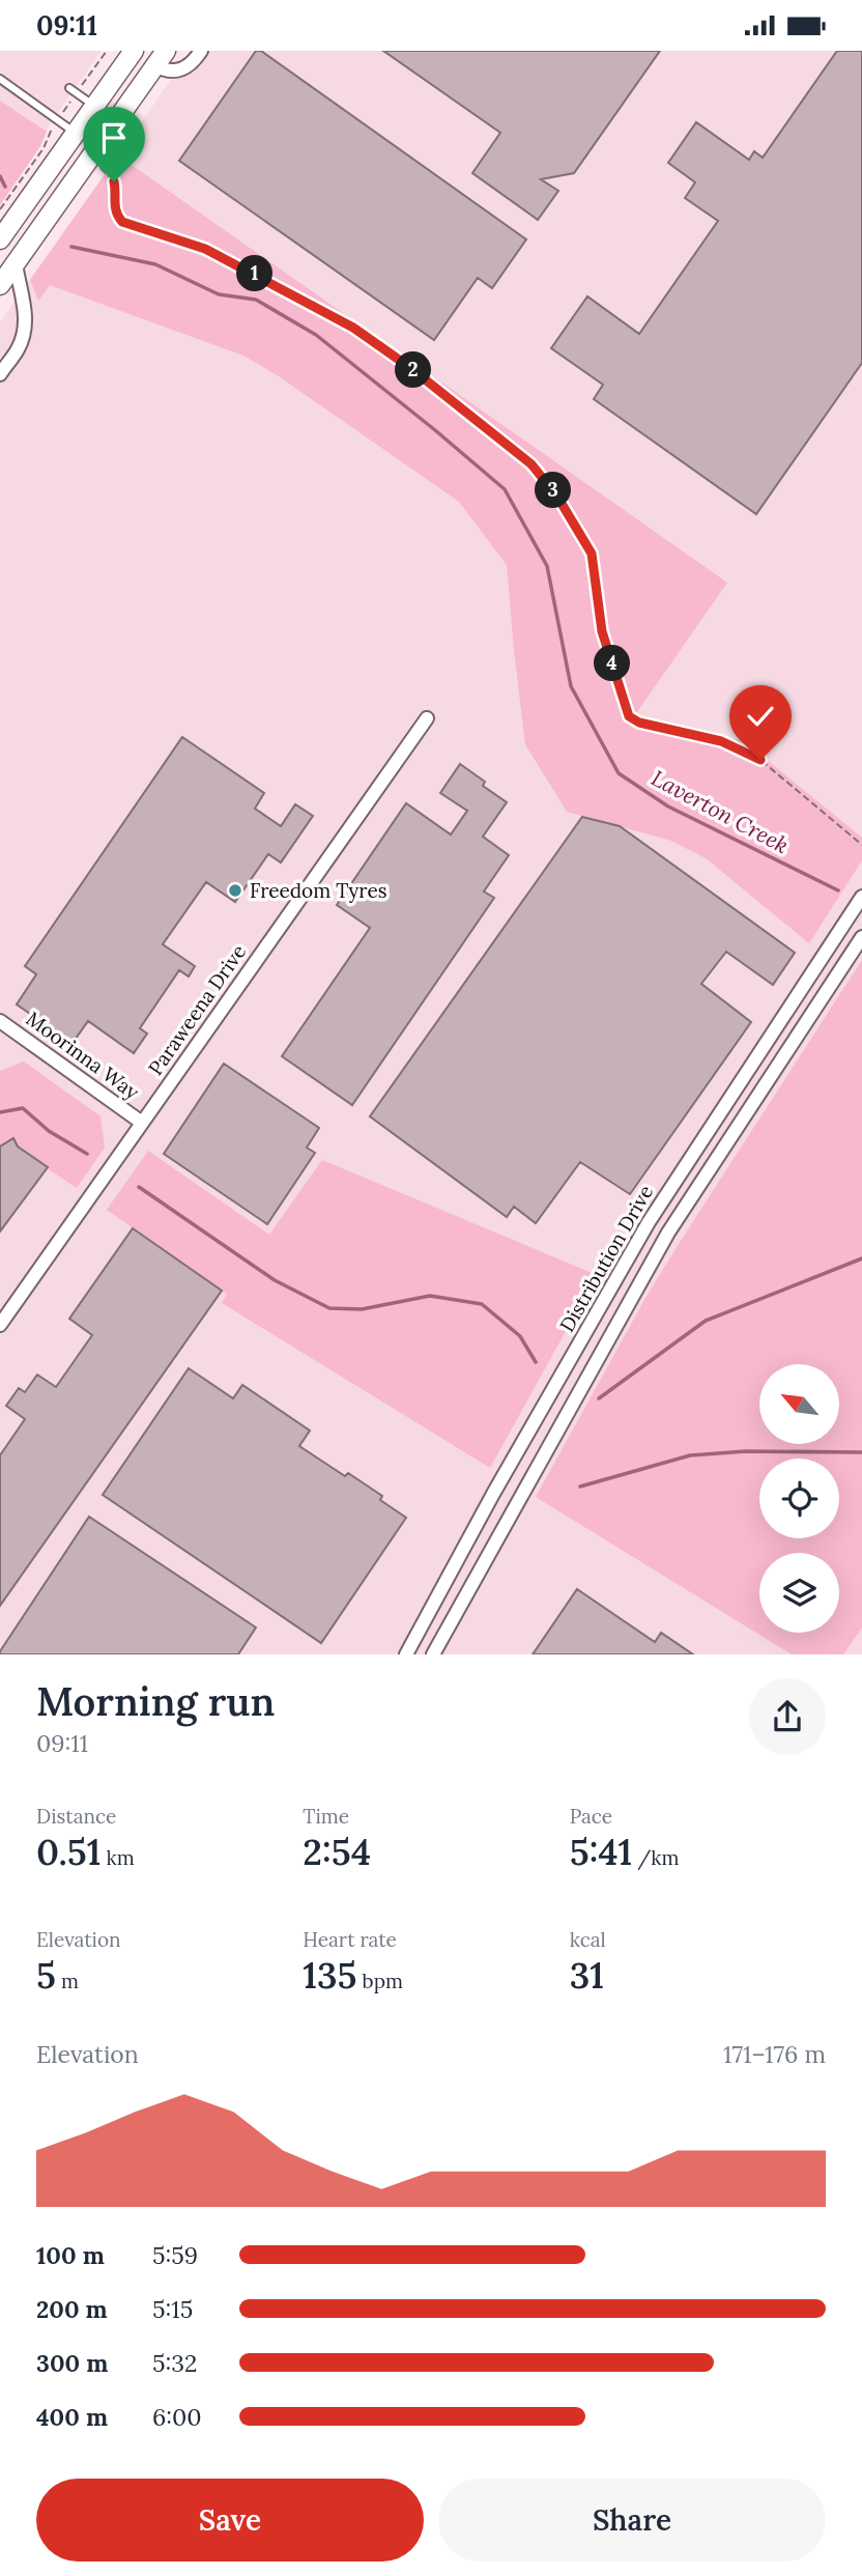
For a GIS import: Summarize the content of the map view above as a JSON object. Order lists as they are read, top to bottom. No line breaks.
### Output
{"streets":{"street":["Paraweena Drive","Moorinna Way","Distribution Drive"]},"crossings":[["Paraweena Drive","Moorinna Way"]],"water":["Laverton Creek"],"places":["Freedom Tyres"],"north":"top left","page":{"status":"09:11","pins":["1","2","3","4"],"heading":["Morning run","09:11"],"stats":[["Distance","0.51 km"],["Time","2:54"],["Pace","5:41 /km"],["Elevation","5 m"],["Heart rate","135 bpm"],["kcal","31"]],"chart":["Elevation","171–176 m"],"list":[{"name":"100 m","note":"5:59"},{"name":"200 m","note":"5:15"},{"name":"300 m","note":"5:32"},{"name":"400 m","note":"6:00"}],"buttons":["Save","Share"]}}
